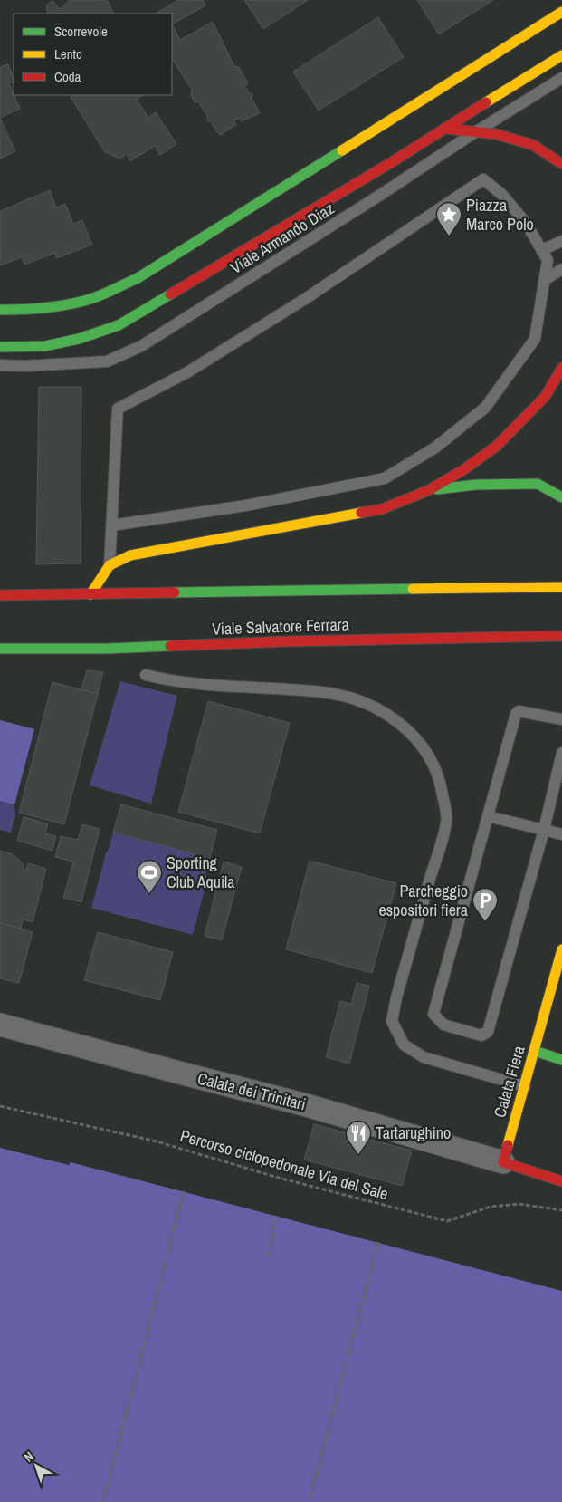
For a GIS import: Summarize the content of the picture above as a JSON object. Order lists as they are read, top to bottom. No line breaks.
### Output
{"streets":{"main road":["Viale Armando Diaz","Viale Salvatore Ferrara","Calata Fiera"],"street":["Calata dei Trinitari"],"path":["Percorso ciclopedonale Via del Sale"]},"crossings":[["Calata Fiera","Calata dei Trinitari"]],"places":{"place":["Piazza Marco Polo"],"sports":["Sporting Club Aquila"],"parking":["Parcheggio espositori fiera"],"restaurant":["Tartarughino"]},"legend":["Scorrevole","Lento","Coda"],"north":"top left"}
